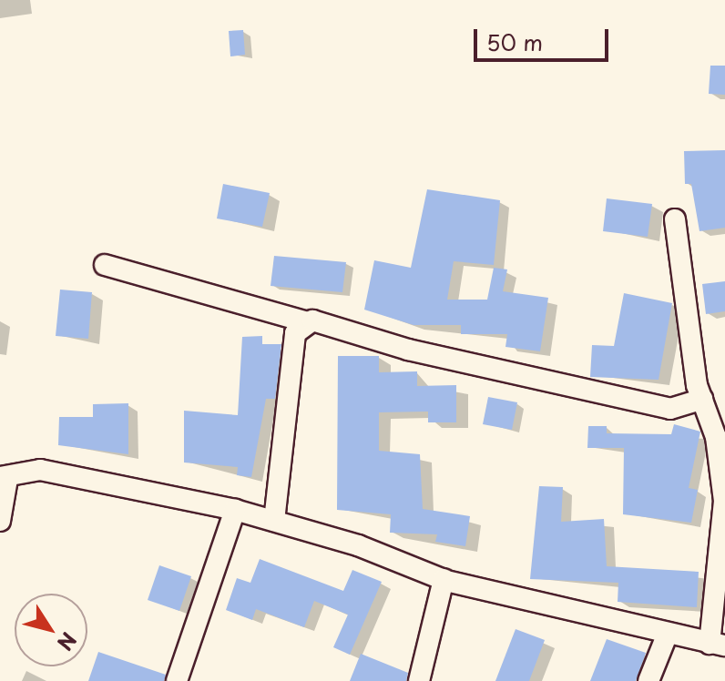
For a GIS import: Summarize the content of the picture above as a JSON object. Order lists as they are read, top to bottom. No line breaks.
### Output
{"scale_bar":"50 m","north":"bottom right"}
